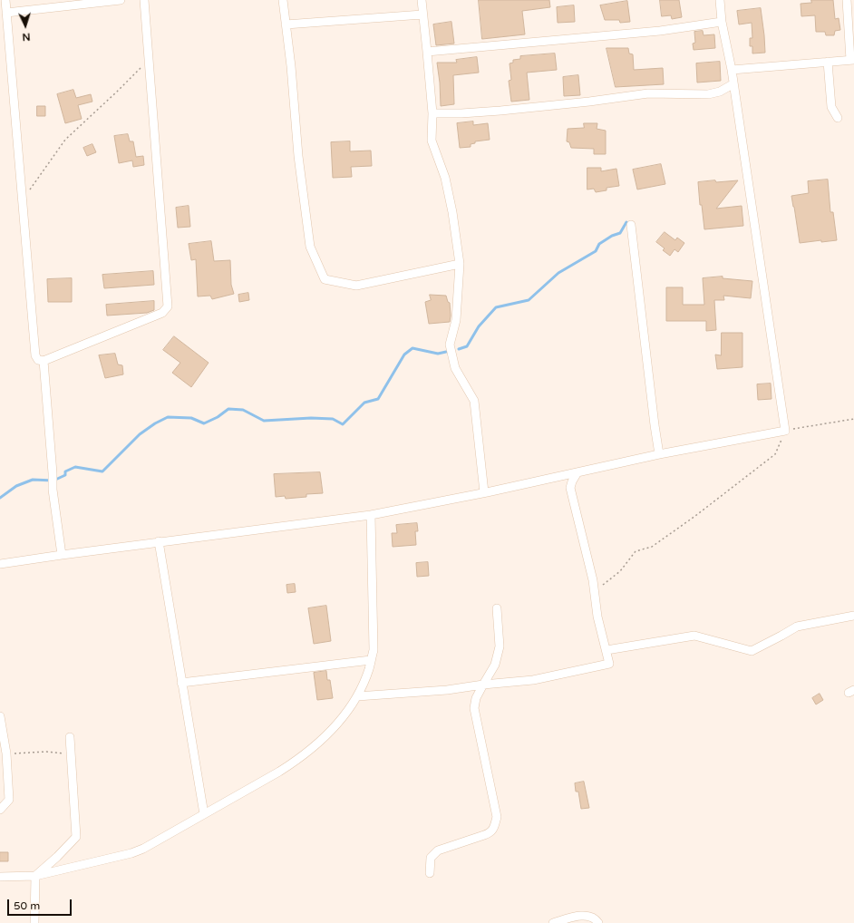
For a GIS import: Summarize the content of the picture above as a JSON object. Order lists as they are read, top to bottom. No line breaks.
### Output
{"scale_bar":"50 m","north":"bottom"}
